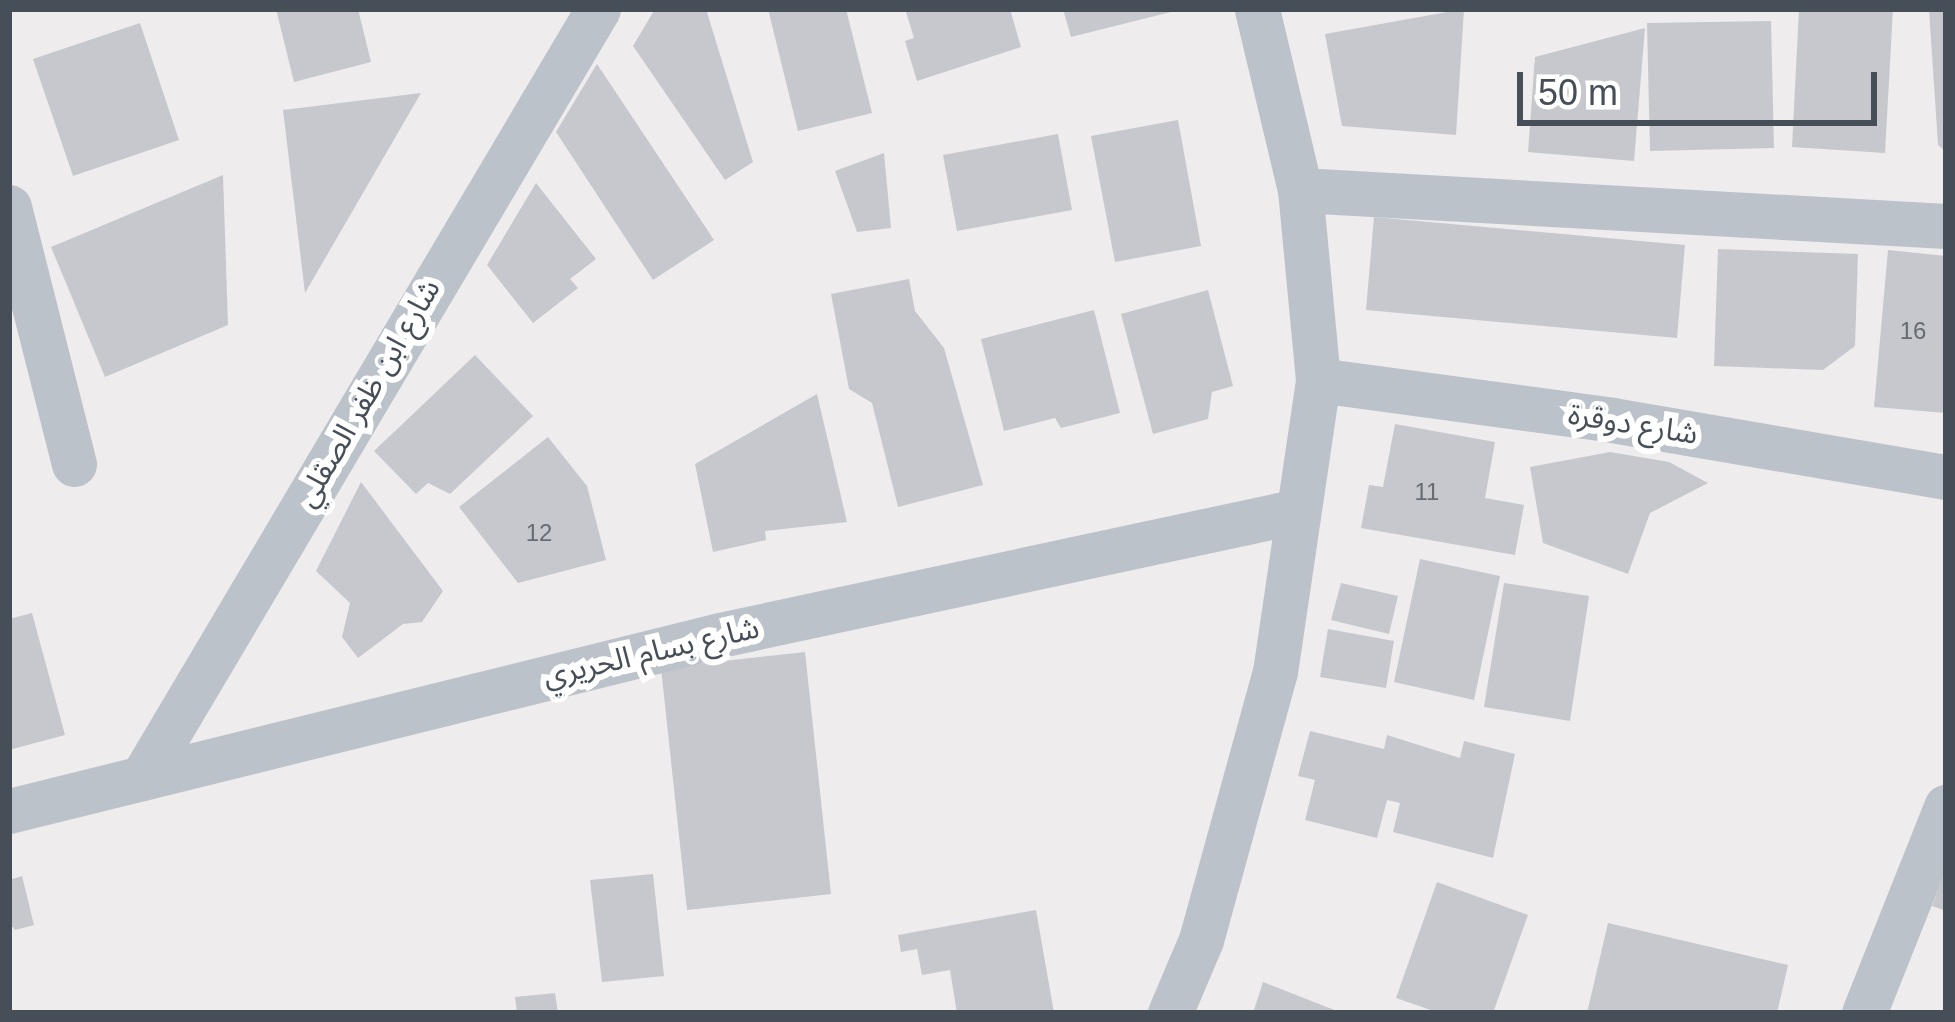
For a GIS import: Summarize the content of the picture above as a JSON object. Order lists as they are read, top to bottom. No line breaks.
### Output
{"streets":{"street":["شارع ابن ظفر الصقلي","شارع دوقرة","شارع بسام الحريري"]},"crossings":[["شارع ابن ظفر الصقلي","شارع بسام الحريري"]],"house_numbers":["16","11","12"],"scale_bar":"50 m"}
